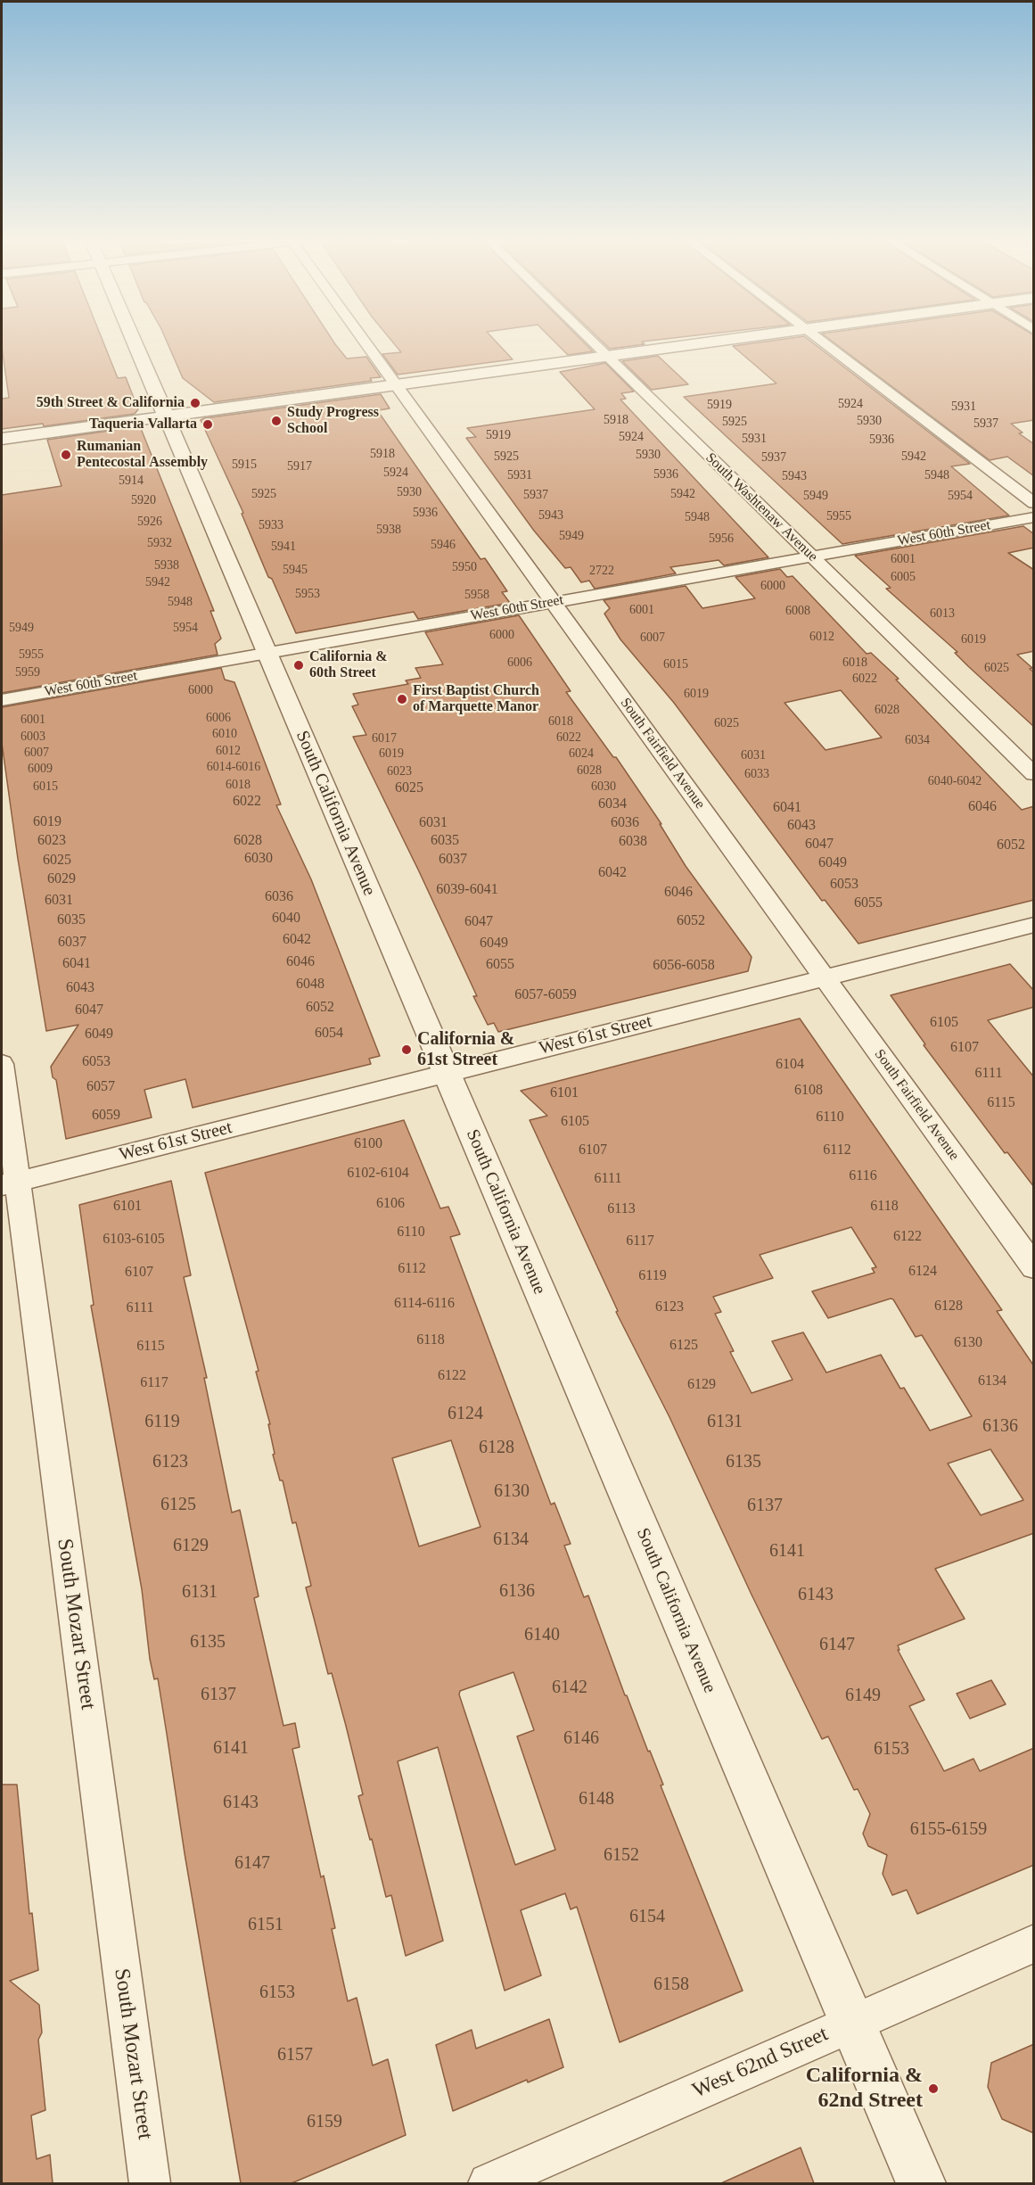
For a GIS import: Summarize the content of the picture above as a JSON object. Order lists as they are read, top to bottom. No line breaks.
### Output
{"streets":{"street":["South Washtenaw Avenue","West 60th Street","South Fairfield Avenue","South California Avenue","West 61st Street","South Mozart Street","West 62nd Street"]},"crossings":[["South Washtenaw Avenue","West 60th Street"],["West 60th Street","South Fairfield Avenue"],["West 60th Street","South California Avenue"],["South Fairfield Avenue","West 61st Street"],["South California Avenue","West 61st Street"],["South California Avenue","West 62nd Street"],["West 61st Street","South Mozart Street"]],"places":["59th Street & California","Study Progress School","Taqueria Vallarta","Rumanian Pentecostal Assembly","California & 60th Street","First Baptist Church of Marquette Manor","California & 61st Street","California & 62nd Street"],"house_numbers":["5924","5919","5931","5918","5930","5925","5937","5919","5924","5931","5936","5918","5930","5925","5942","5937","5915","5917","5924","5936","5931","5948","5943","5914","5930","5925","5942","5937","5949","5954","5920","5936","5943","5955","5948","5926","5933","5938","5949","5956","5932","5946","5941","6001","5938","5950","5945","2722","6005","5942","6000","5953","5958","5948","6001","6008","6013","5949","5954","6000","6012","6007","6019","5955","6006","6018","6015","6025","5959","6022","6000","6019","6028","6006","6001","6018","6025","6010","6003","6022","6017","6034","6012","6007","6019","6024","6031","6014-6016","6009","6028","6023","6033","6040-6042","6018","6015","6030","6025","6022","6034","6046","6041","6019","6031","6036","6043","6023","6028","6035","6038","6047","6052","6030","6037","6025","6049","6042","6029","6053","6039-6041","6046","6036","6031","6055","6040","6035","6052","6047","6042","6037","6049","6046","6041","6055","6056-6058","6048","6043","6057-6059","6052","6047","6105","6054","6049","6107","6053","6104","6111","6057","6108","6101","6115","6059","6110","6105","6100","6107","6112","6102-6104","6116","6111","6106","6101","6118","6113","6110","6122","6103-6105","6117","6112","6124","6107","6119","6114-6116","6128","6123","6111","6118","6130","6125","6115","6122","6134","6117","6129","6124","6119","6131","6136","6128","6123","6135","6130","6125","6137","6134","6129","6141","6136","6131","6143","6140","6135","6147","6142","6137","6149","6146","6141","6153","6148","6143","6155-6159","6152","6147","6154","6151","6158","6153","6157","6159"]}
